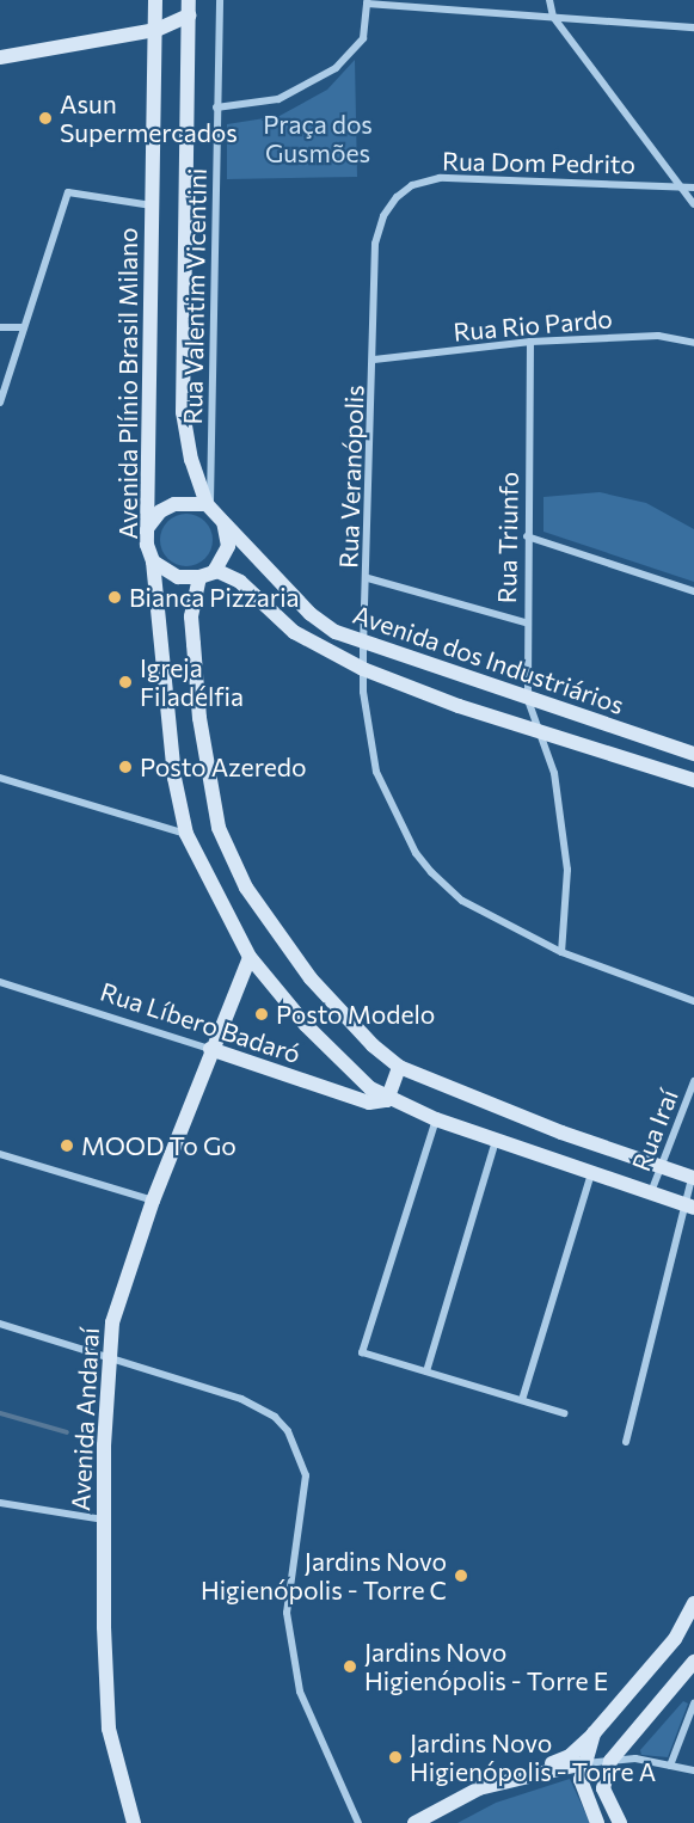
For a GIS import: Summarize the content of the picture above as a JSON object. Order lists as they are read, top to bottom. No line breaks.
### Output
{"streets":{"main road":["Avenida Plínio Brasil Milano","Avenida dos Industriários","Rua Líbero Badaró","Avenida Andaraí"],"street":["Rua Dom Pedrito","Rua Valentim Vicentini","Rua Rio Pardo","Rua Veranópolis","Rua Triunfo","Rua Iraí"]},"crossings":[["Rua Dom Pedrito","Rua Veranópolis"],["Rua Valentim Vicentini","Avenida Plínio Brasil Milano"],["Rua Valentim Vicentini","Avenida dos Industriários"],["Rua Rio Pardo","Rua Veranópolis"],["Rua Rio Pardo","Rua Triunfo"],["Avenida Plínio Brasil Milano","Avenida dos Industriários"],["Avenida Plínio Brasil Milano","Rua Líbero Badaró"],["Avenida Plínio Brasil Milano","Rua Iraí"],["Avenida Plínio Brasil Milano","Avenida Andaraí"],["Rua Veranópolis","Rua Triunfo"],["Rua Veranópolis","Avenida dos Industriários"],["Rua Triunfo","Avenida dos Industriários"],["Rua Líbero Badaró","Avenida Andaraí"]],"parks":["Praça dos Gusmões"],"places":["Asun Supermercados","Bianca Pizzaria","Igreja Filadélfia","Posto Azeredo","Posto Modelo","MOOD To Go","Jardins Novo Higienópolis - Torre C","Jardins Novo Higienópolis - Torre E","Jardins Novo Higienópolis - Torre A"]}
